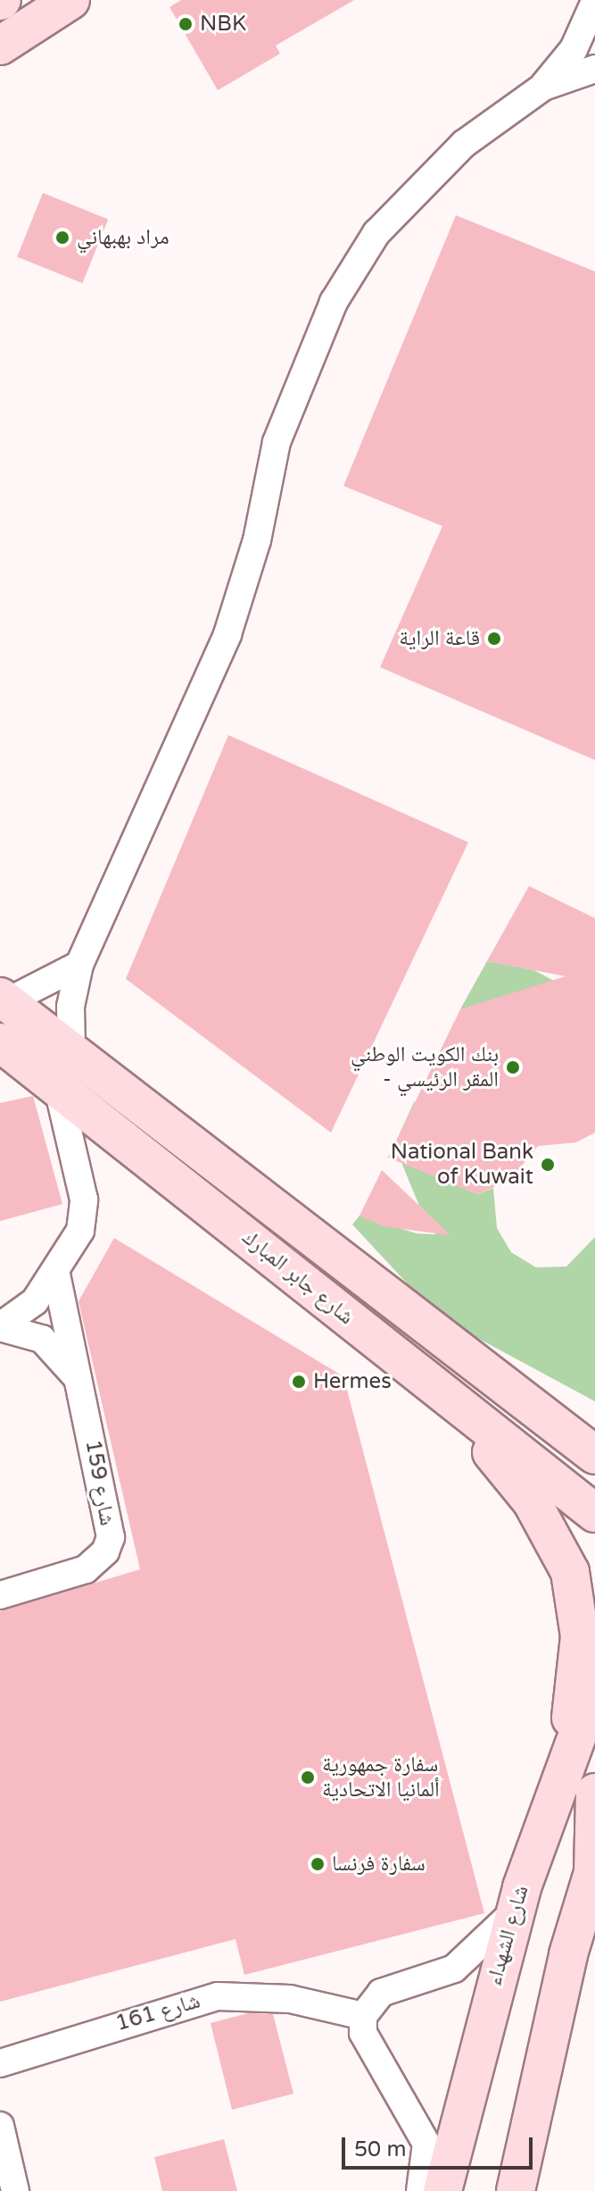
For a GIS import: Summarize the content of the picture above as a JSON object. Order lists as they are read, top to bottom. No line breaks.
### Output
{"streets":{"main road":["شارع جابر المبارك","شارع الشهداء"],"street":["شارع 159","شارع 161"]},"places":["NBK","مراد بهبهاني","قاعة الراية","بنك الكويت الوطني - المقر الرئيسي","National Bank of Kuwait","Hermes","سفارة جمهورية ألمانيا الاتحادية","سفارة فرنسا"],"scale_bar":"50 m"}
